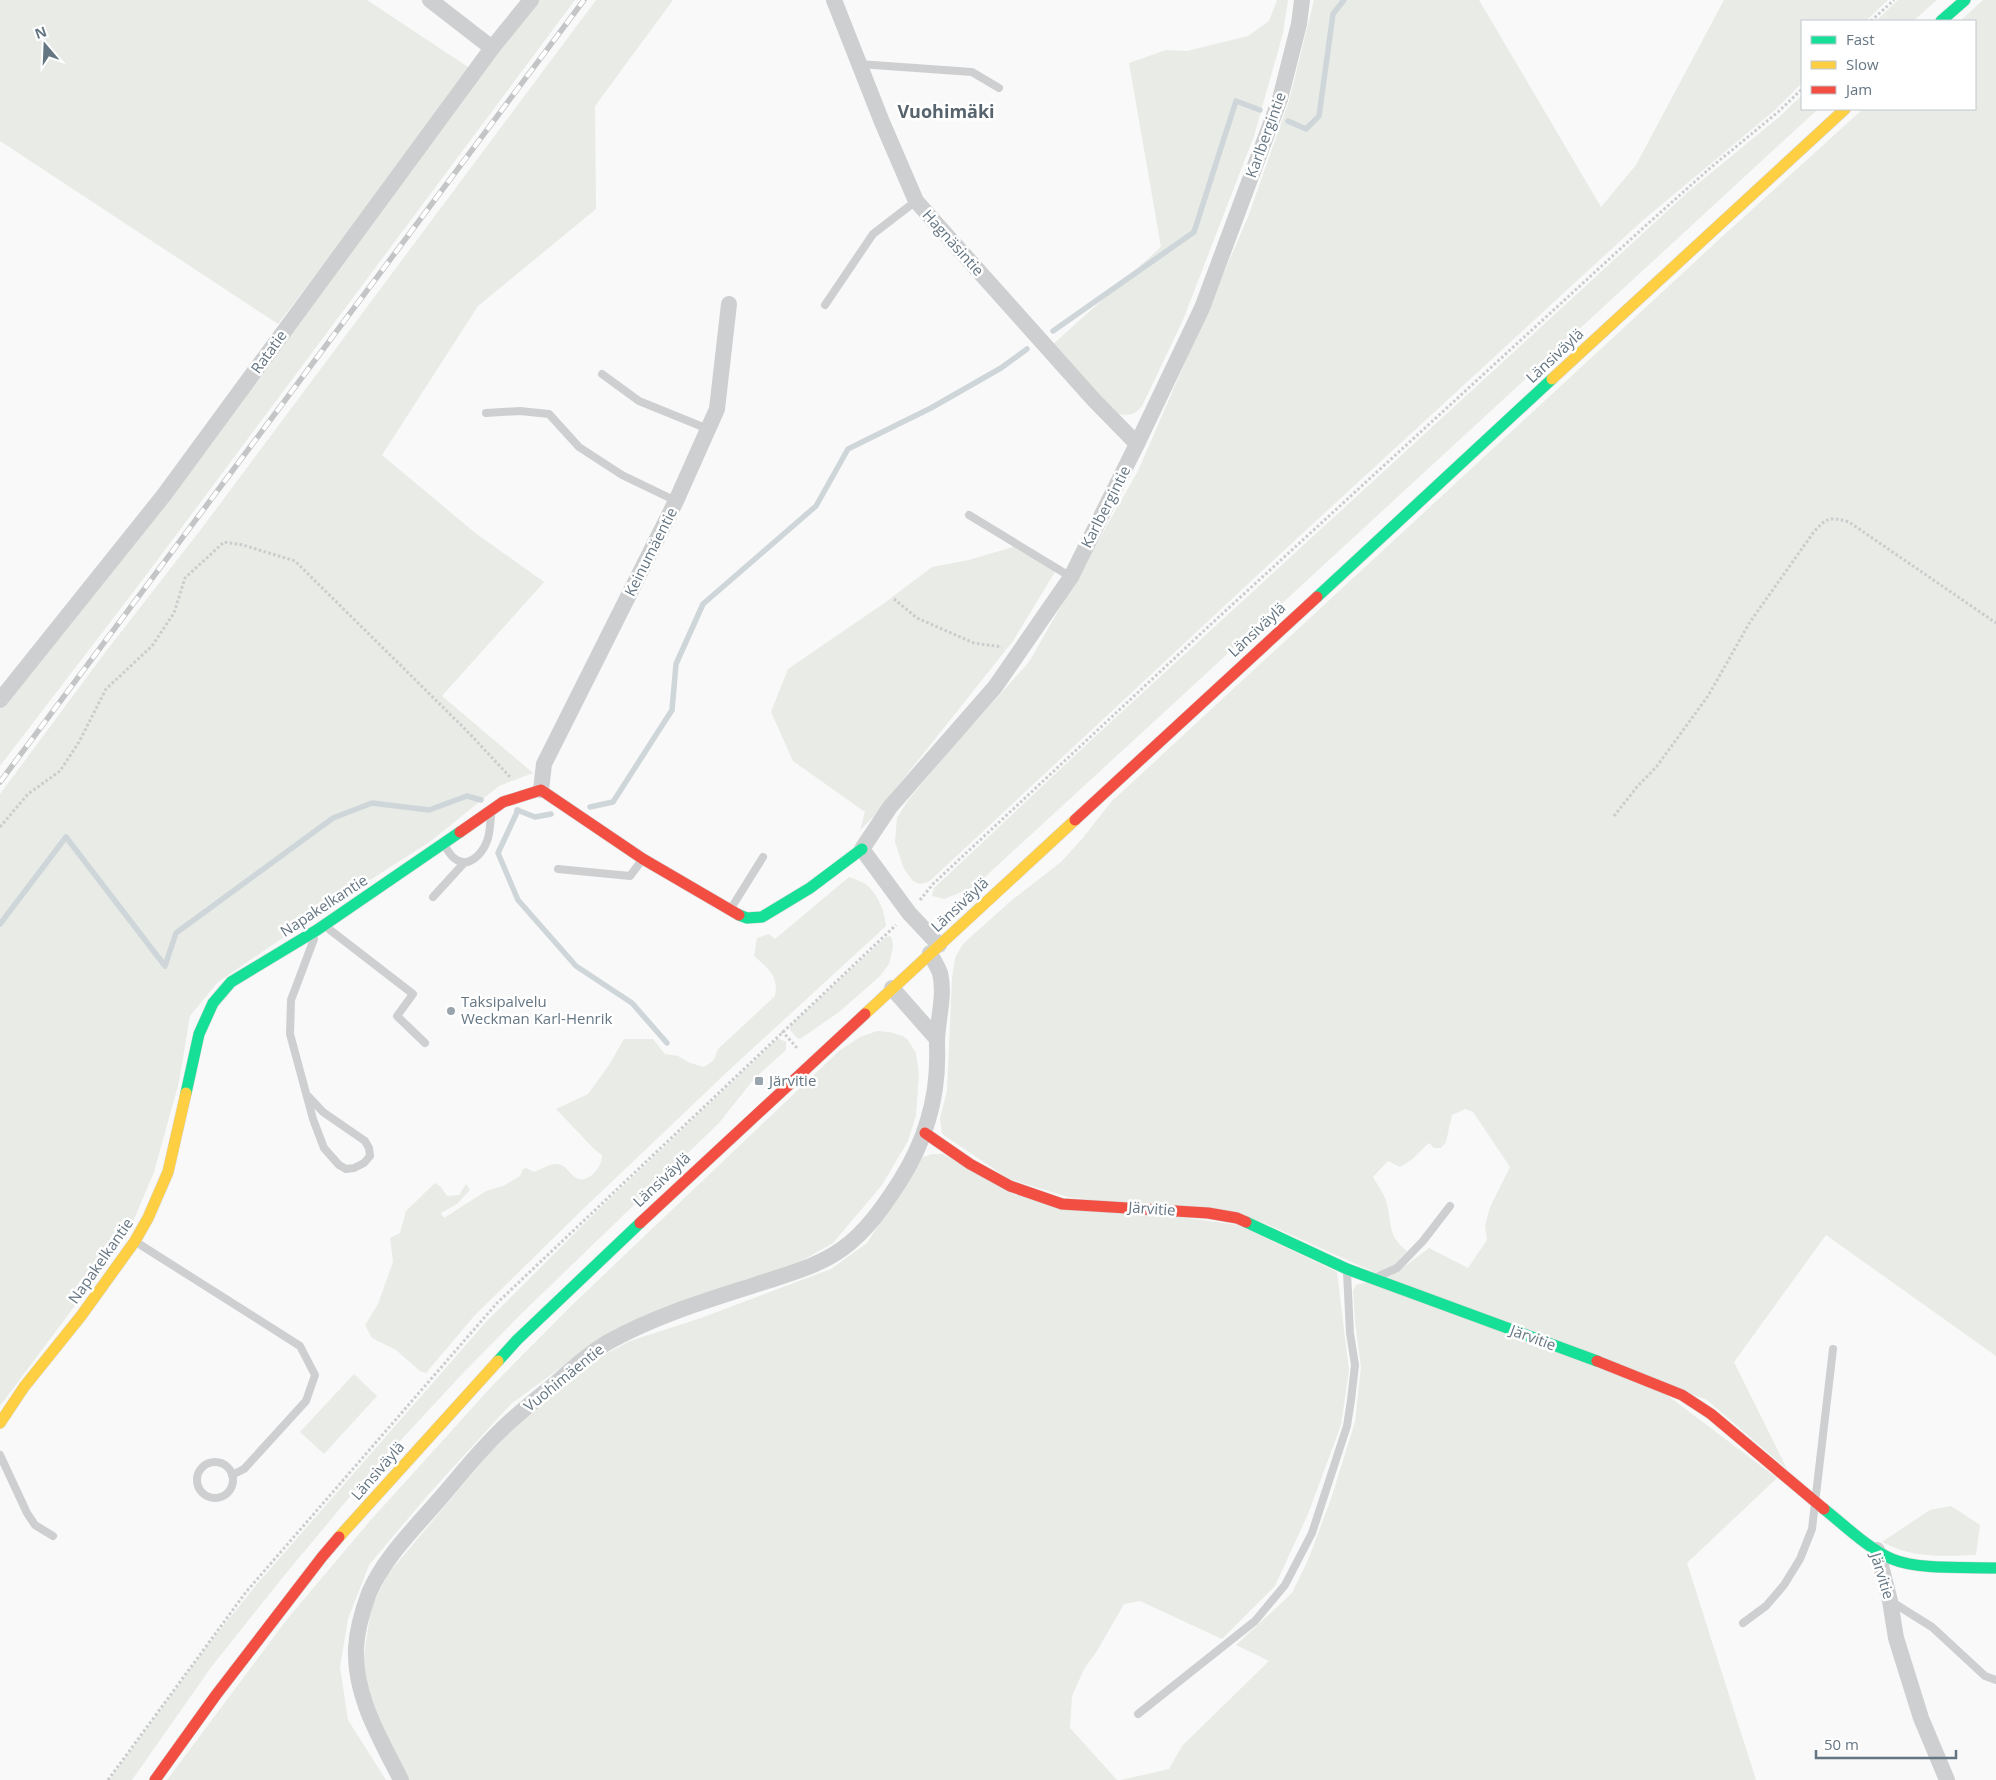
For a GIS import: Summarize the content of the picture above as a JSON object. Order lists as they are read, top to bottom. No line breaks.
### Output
{"streets":{"street":["Karlbergintie","Hagnäsintie","Ratatie","Länsiväylä","Keinumäentie","Napakelkantie","Järvitie","Vuohimäentie"]},"crossings":[["Karlbergintie","Hagnäsintie"],["Länsiväylä","Vuohimäentie"],["Keinumäentie","Napakelkantie"],["Järvitie","Vuohimäentie"]],"districts":["Vuohimäki"],"places":{"other":["Taksipalvelu Weckman Karl-Henrik"],"transit":["Järvitie"]},"legend":["Fast","Slow","Jam"],"scale_bar":"50 m","north":"top"}
